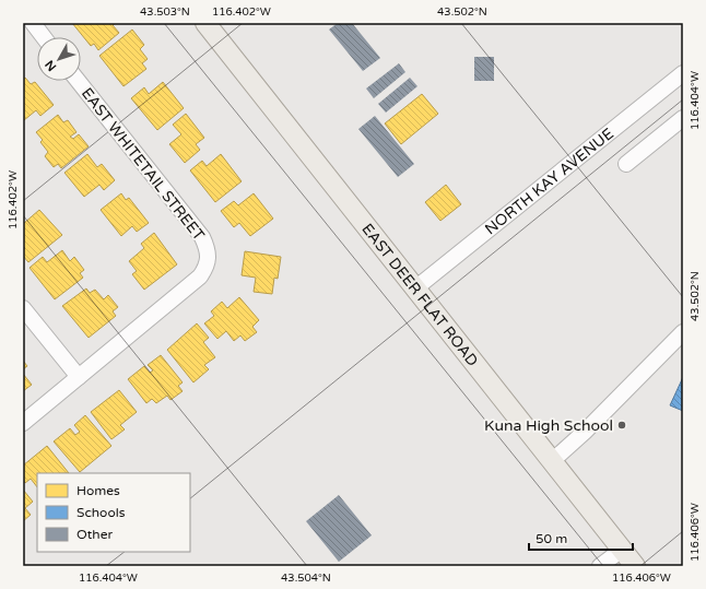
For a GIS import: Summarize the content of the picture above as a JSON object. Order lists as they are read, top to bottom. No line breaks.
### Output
{"streets":{"main road":["EAST DEER FLAT ROAD"],"street":["EAST WHITETAIL STREET","NORTH KAY AVENUE"]},"crossings":[["NORTH KAY AVENUE","EAST DEER FLAT ROAD"]],"places":["Kuna High School"],"legend":["Homes","Schools","Other"],"scale_bar":"50 m","north":"bottom left","coordinates":["43.503°N","116.402°W","43.502°N","116.404°W","116.406°W","43.504°N"]}
